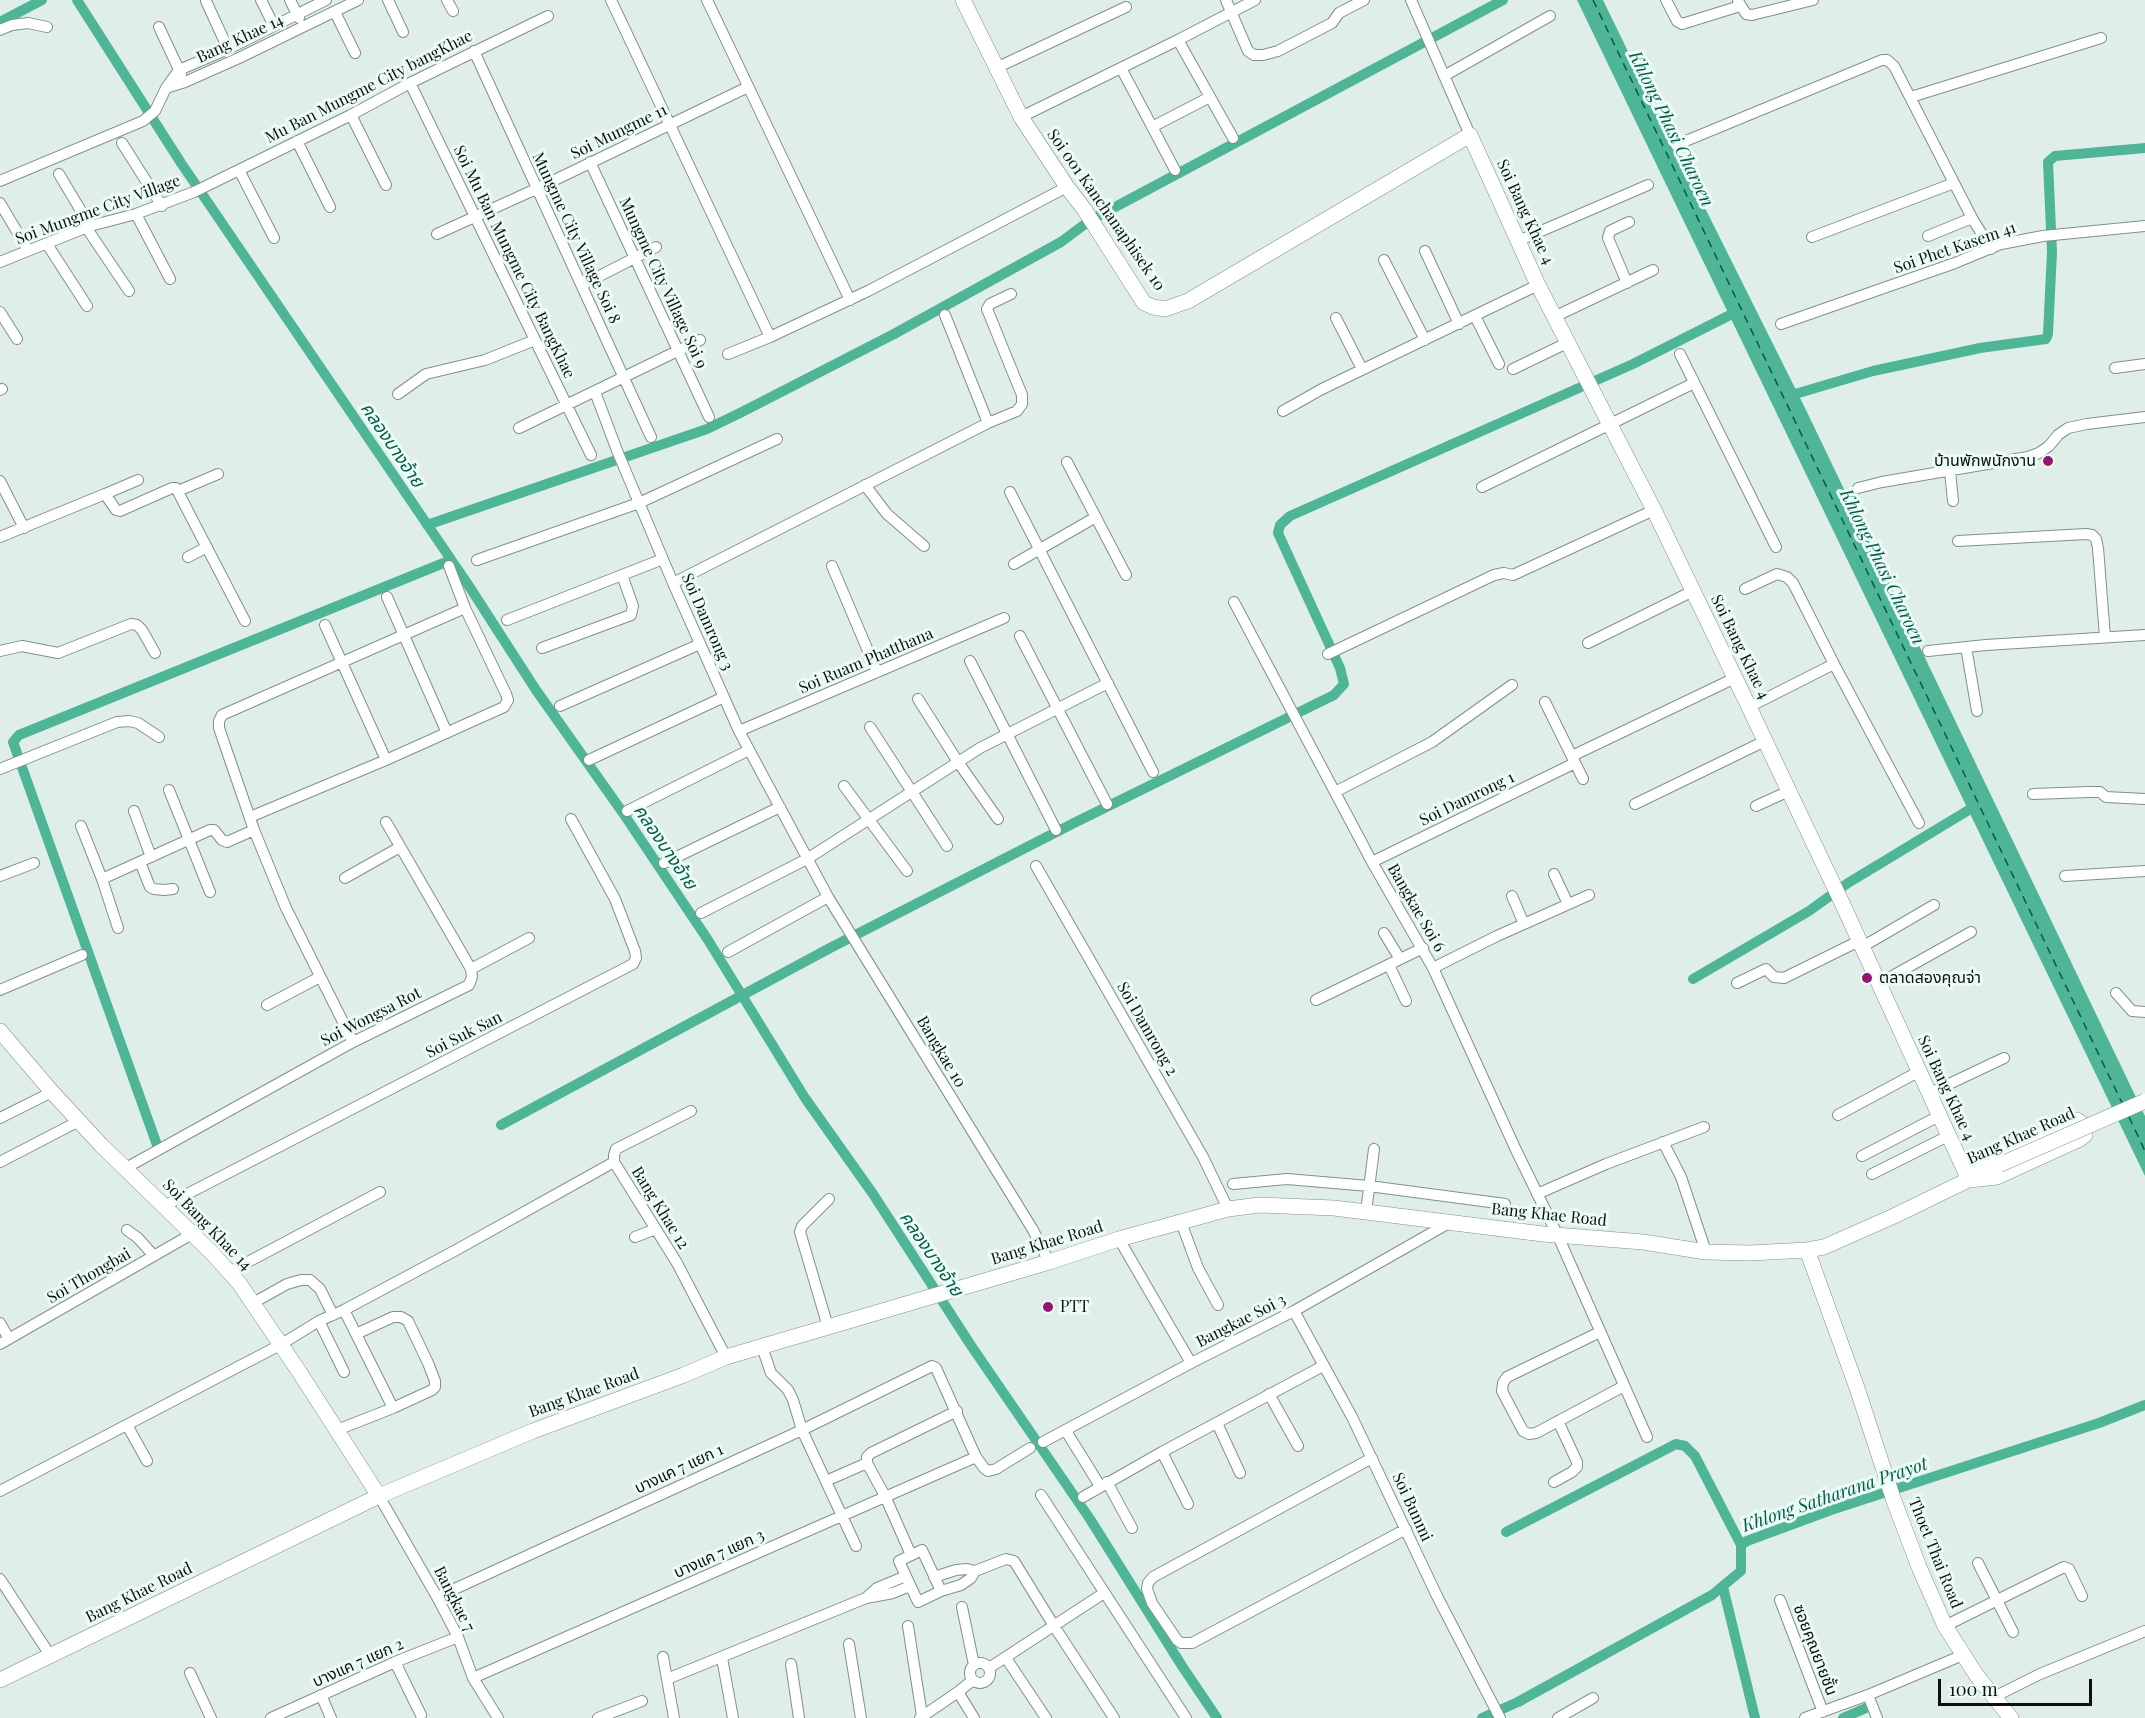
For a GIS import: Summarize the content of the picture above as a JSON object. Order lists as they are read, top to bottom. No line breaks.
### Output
{"streets":{"main road":["Soi 001 Kanchanaphisek 10","Soi Bang Khae 4","Bang Khae Road","Soi Bang Khae 14","Thoet Thai Road"],"street":["Bang Khae 14","Mu Ban Mungme City bangKhae","Soi Mungme 11","Soi Mungme City Village","Mungme City Village Soi 8","Soi Phet Kasem 41","Soi Mu Ban Mungme City BangKhae","Mungme City Village Soi 9","Soi Damrong 3","Soi Ruam Phatthana","Soi Damrong 1","Bangkae Soi 6","Soi Wongsa Rot","Soi Damrong 2","Soi Suk San","Bangkae 10","Bang Khae 12","Soi Thongbai","Bangkae Soi 3","บางแค 7 แยก 1","Soi Bunmi","บางแค 7 แยก 3","Bangkae 7","ซอยคุณยายชั้น","บางแค 7 แยก 2"]},"crossings":[["Mu Ban Mungme City bangKhae","Soi Mungme City Village"],["Mu Ban Mungme City bangKhae","Mungme City Village Soi 8"],["Mu Ban Mungme City bangKhae","Soi Mu Ban Mungme City BangKhae"],["Soi Mungme 11","Mungme City Village Soi 8"],["Soi Mungme 11","Soi Mu Ban Mungme City BangKhae"],["Soi Mungme 11","Mungme City Village Soi 9"],["Soi 001 Kanchanaphisek 10","Soi Bang Khae 4"],["Soi Bang Khae 4","Soi Damrong 1"],["Soi Bang Khae 4","Bang Khae Road"],["Soi Damrong 3","Soi Ruam Phatthana"],["Soi Damrong 3","Bangkae 10"],["Soi Damrong 1","Bangkae Soi 6"],["Bangkae Soi 6","Bang Khae Road"],["Soi Wongsa Rot","Soi Bang Khae 14"],["Soi Damrong 2","Bang Khae Road"],["Soi Suk San","Soi Bang Khae 14"],["Bangkae 10","Bang Khae Road"],["Bang Khae Road","Bang Khae 12"],["Bang Khae Road","Soi Bang Khae 14"],["Bang Khae Road","Bangkae Soi 3"],["Bang Khae Road","Thoet Thai Road"],["Bang Khae Road","Bangkae 7"],["Soi Bang Khae 14","Soi Thongbai"],["Soi Bang Khae 14","Bangkae 7"],["Bangkae Soi 3","Soi Bunmi"],["บางแค 7 แยก 1","Bangkae 7"],["บางแค 7 แยก 3","Bangkae 7"],["Bangkae 7","บางแค 7 แยก 2"]],"water":["Khlong Phasi Charoen","คลองบางอ้าย","Khlong Satharana Prayot"],"places":["บ้านพักพนักงาน","ตลาดสองคุณจ่า","PTT"],"scale_bar":"100 m"}
